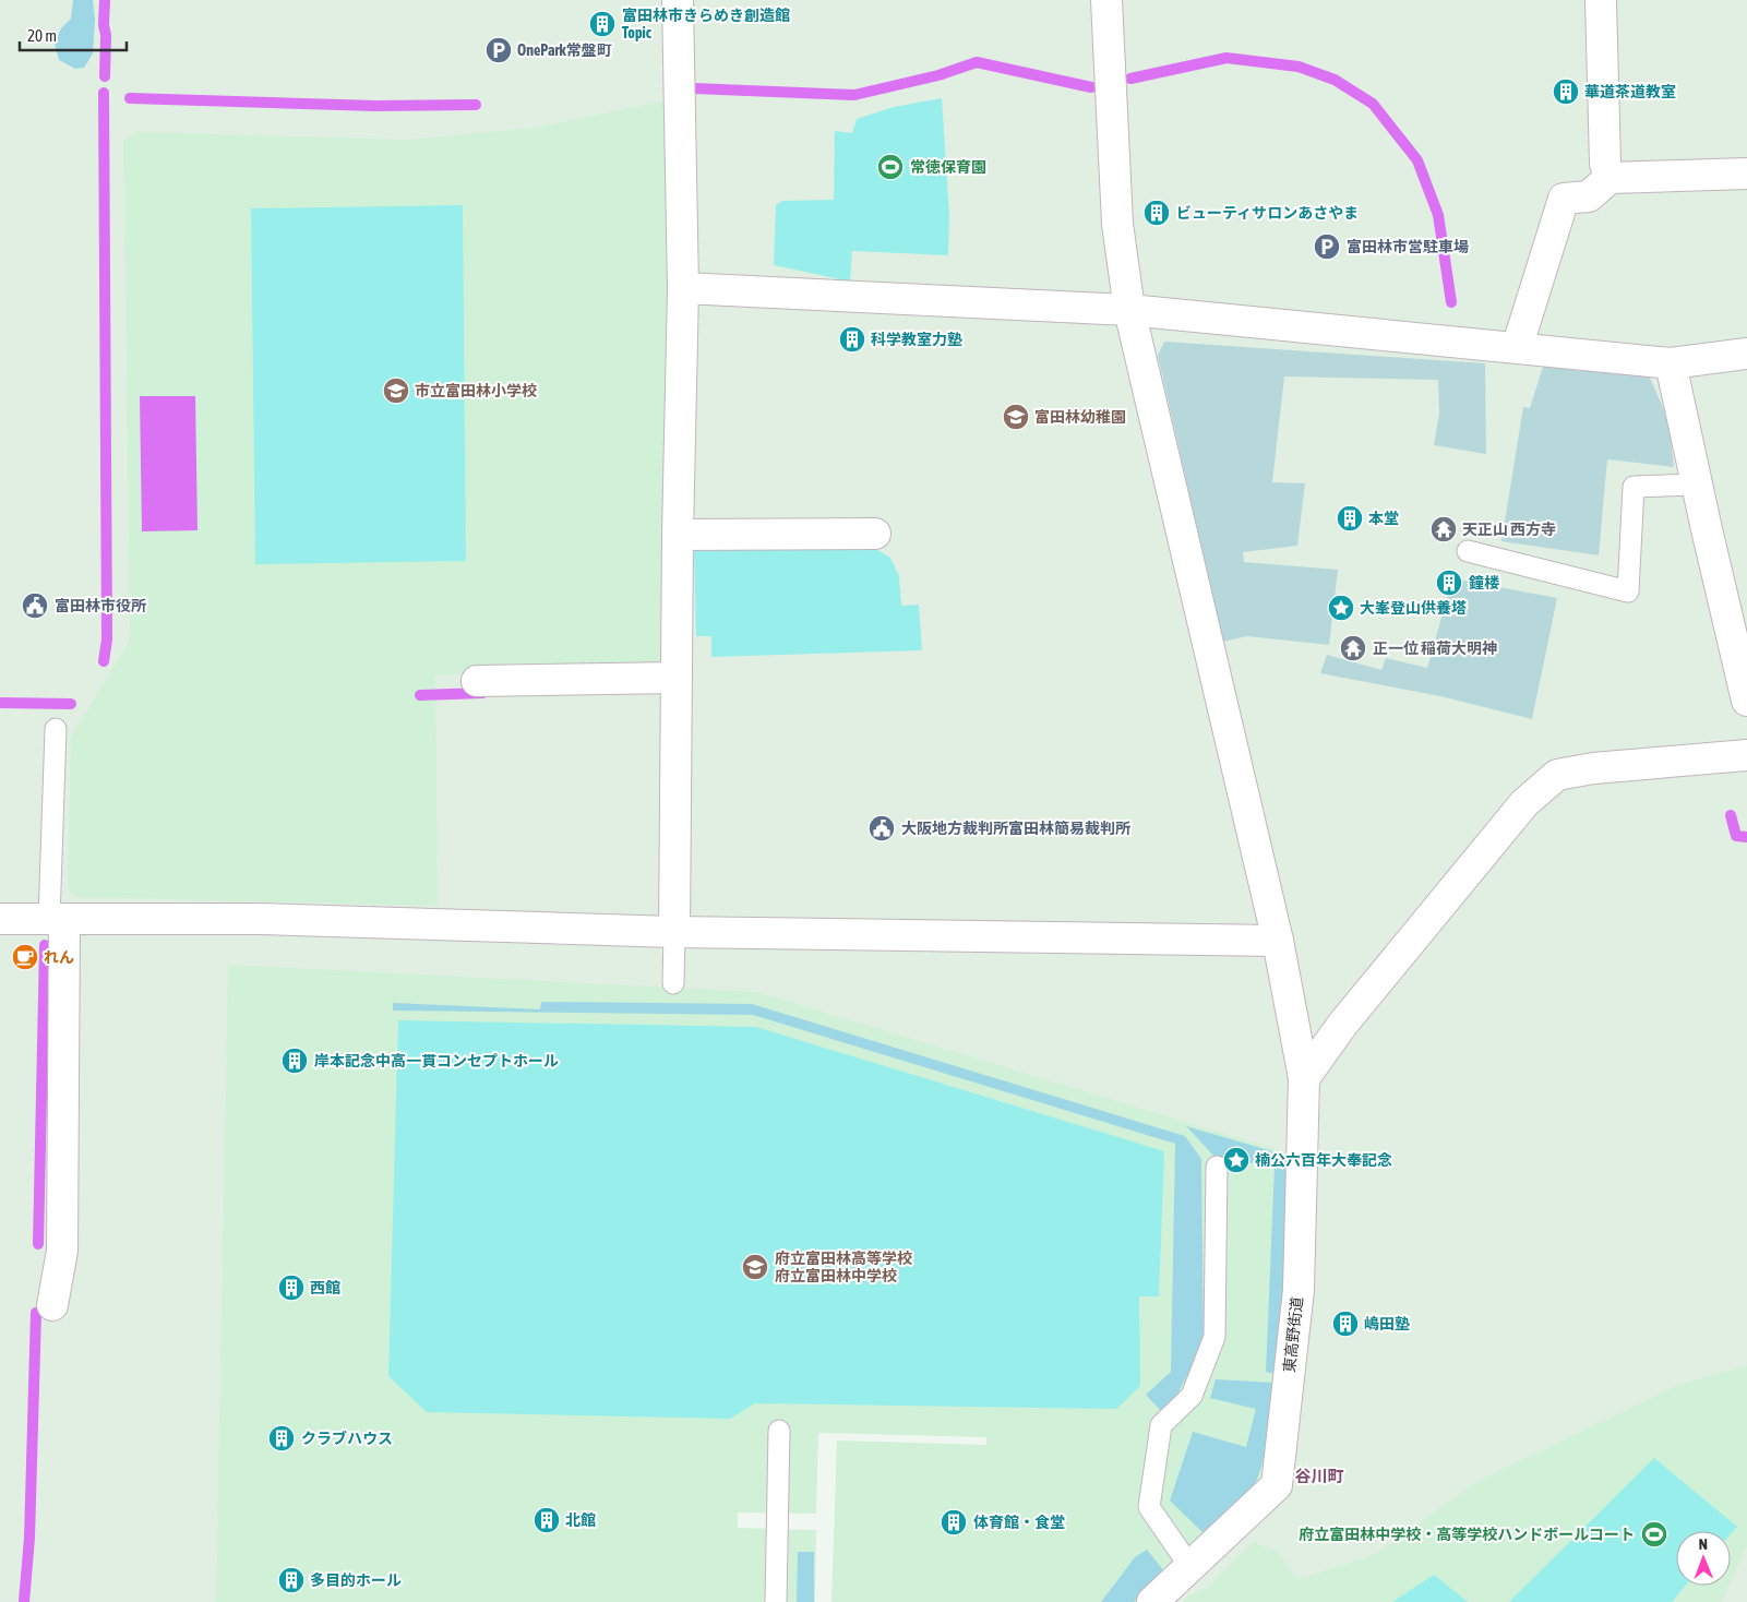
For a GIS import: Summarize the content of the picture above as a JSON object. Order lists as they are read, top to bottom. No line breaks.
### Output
{"streets":{"street":["東高野街道"]},"districts":["谷川町"],"places":{"building":["富田林市きらめき創造館 Topic","華道茶道教室","ビューティサロンあさやま","科学教室力塾","本堂","鐘楼","岸本記念中高一貫コンセプトホール","西館","嶋田塾","クラブハウス","北館","体育館・食堂","多目的ホール"],"parking":["OnePark常盤町","富田林市営駐車場"],"sports":["常徳保育園","府立富田林中学校・高等学校ハンドボールコート"],"school or university":["市立富田林小学校","富田林幼稚園","府立富田林高等学校 府立富田林中学校"],"temple":["天正山 西方寺","正一位 稲荷大明神"],"public building":["富田林市役所","大阪地方裁判所富田林簡易裁判所"],"place":["大峯登山供養塔","楠公六百年大奉記念"],"cafe":["れん"]},"scale_bar":"20 m","north":"top"}
